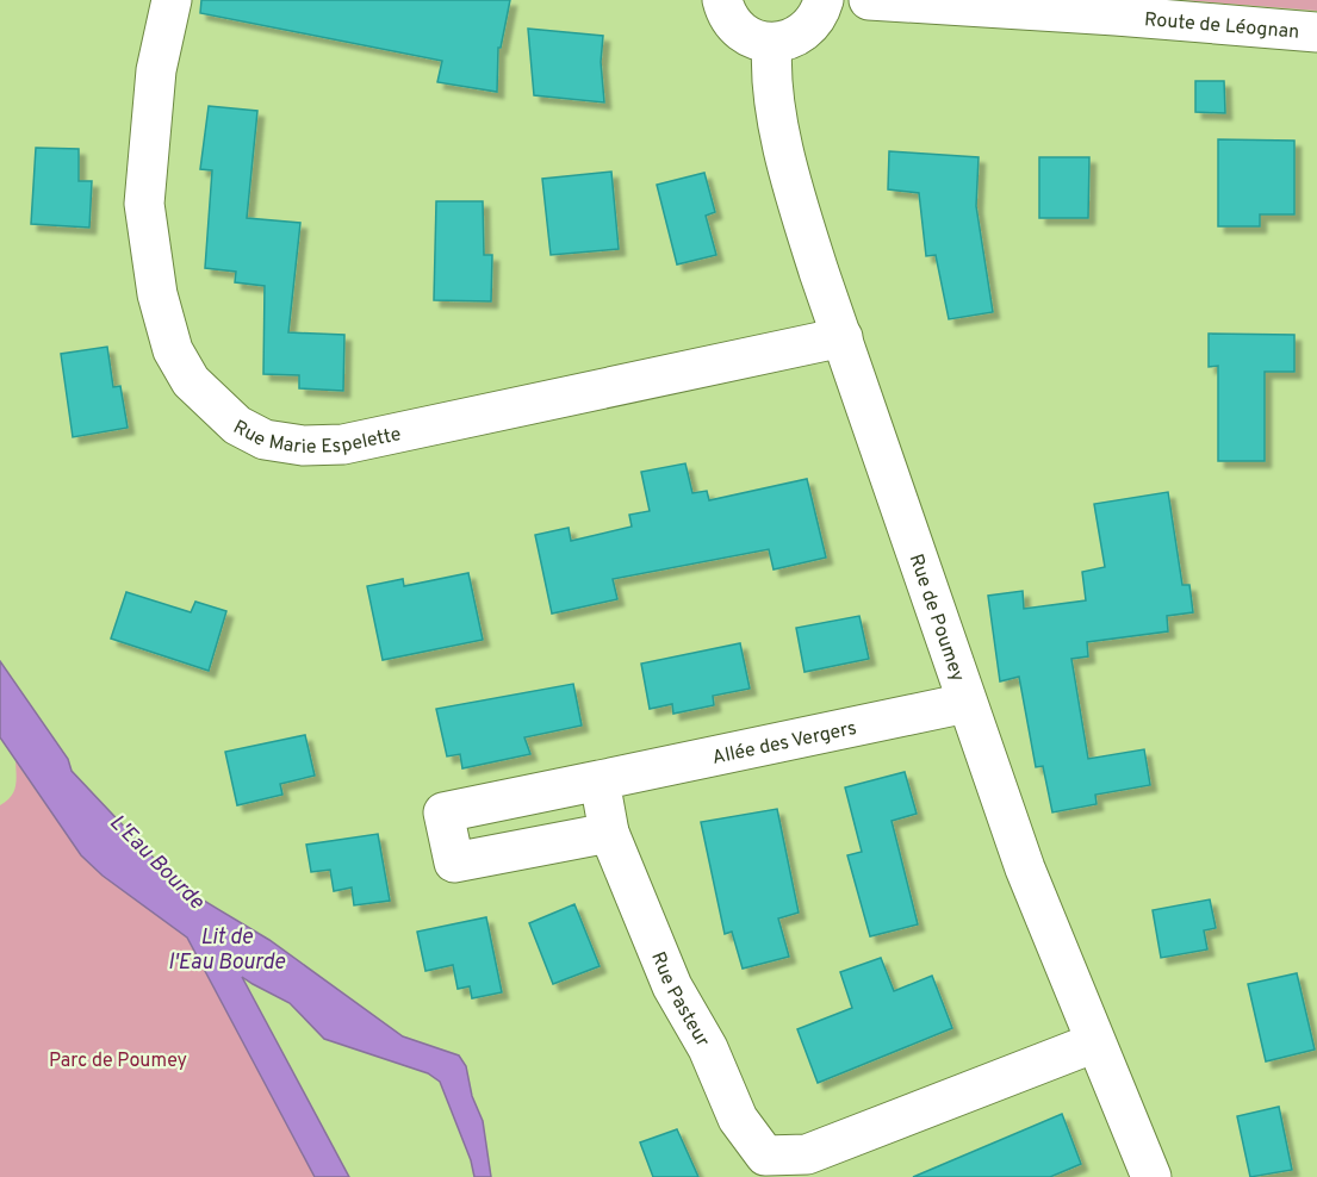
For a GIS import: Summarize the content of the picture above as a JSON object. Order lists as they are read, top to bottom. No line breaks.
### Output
{"streets":{"street":["Route de Léognan","Rue Marie Espelette","Rue de Poumey","Allée des Vergers","Rue Pasteur"]},"crossings":[["Rue Marie Espelette","Rue de Poumey"],["Rue de Poumey","Allée des Vergers"],["Rue de Poumey","Rue Pasteur"],["Allée des Vergers","Rue Pasteur"]],"water":["L'Eau Bourde","Lit de l'Eau Bourde"],"parks":["Parc de Poumey"]}
